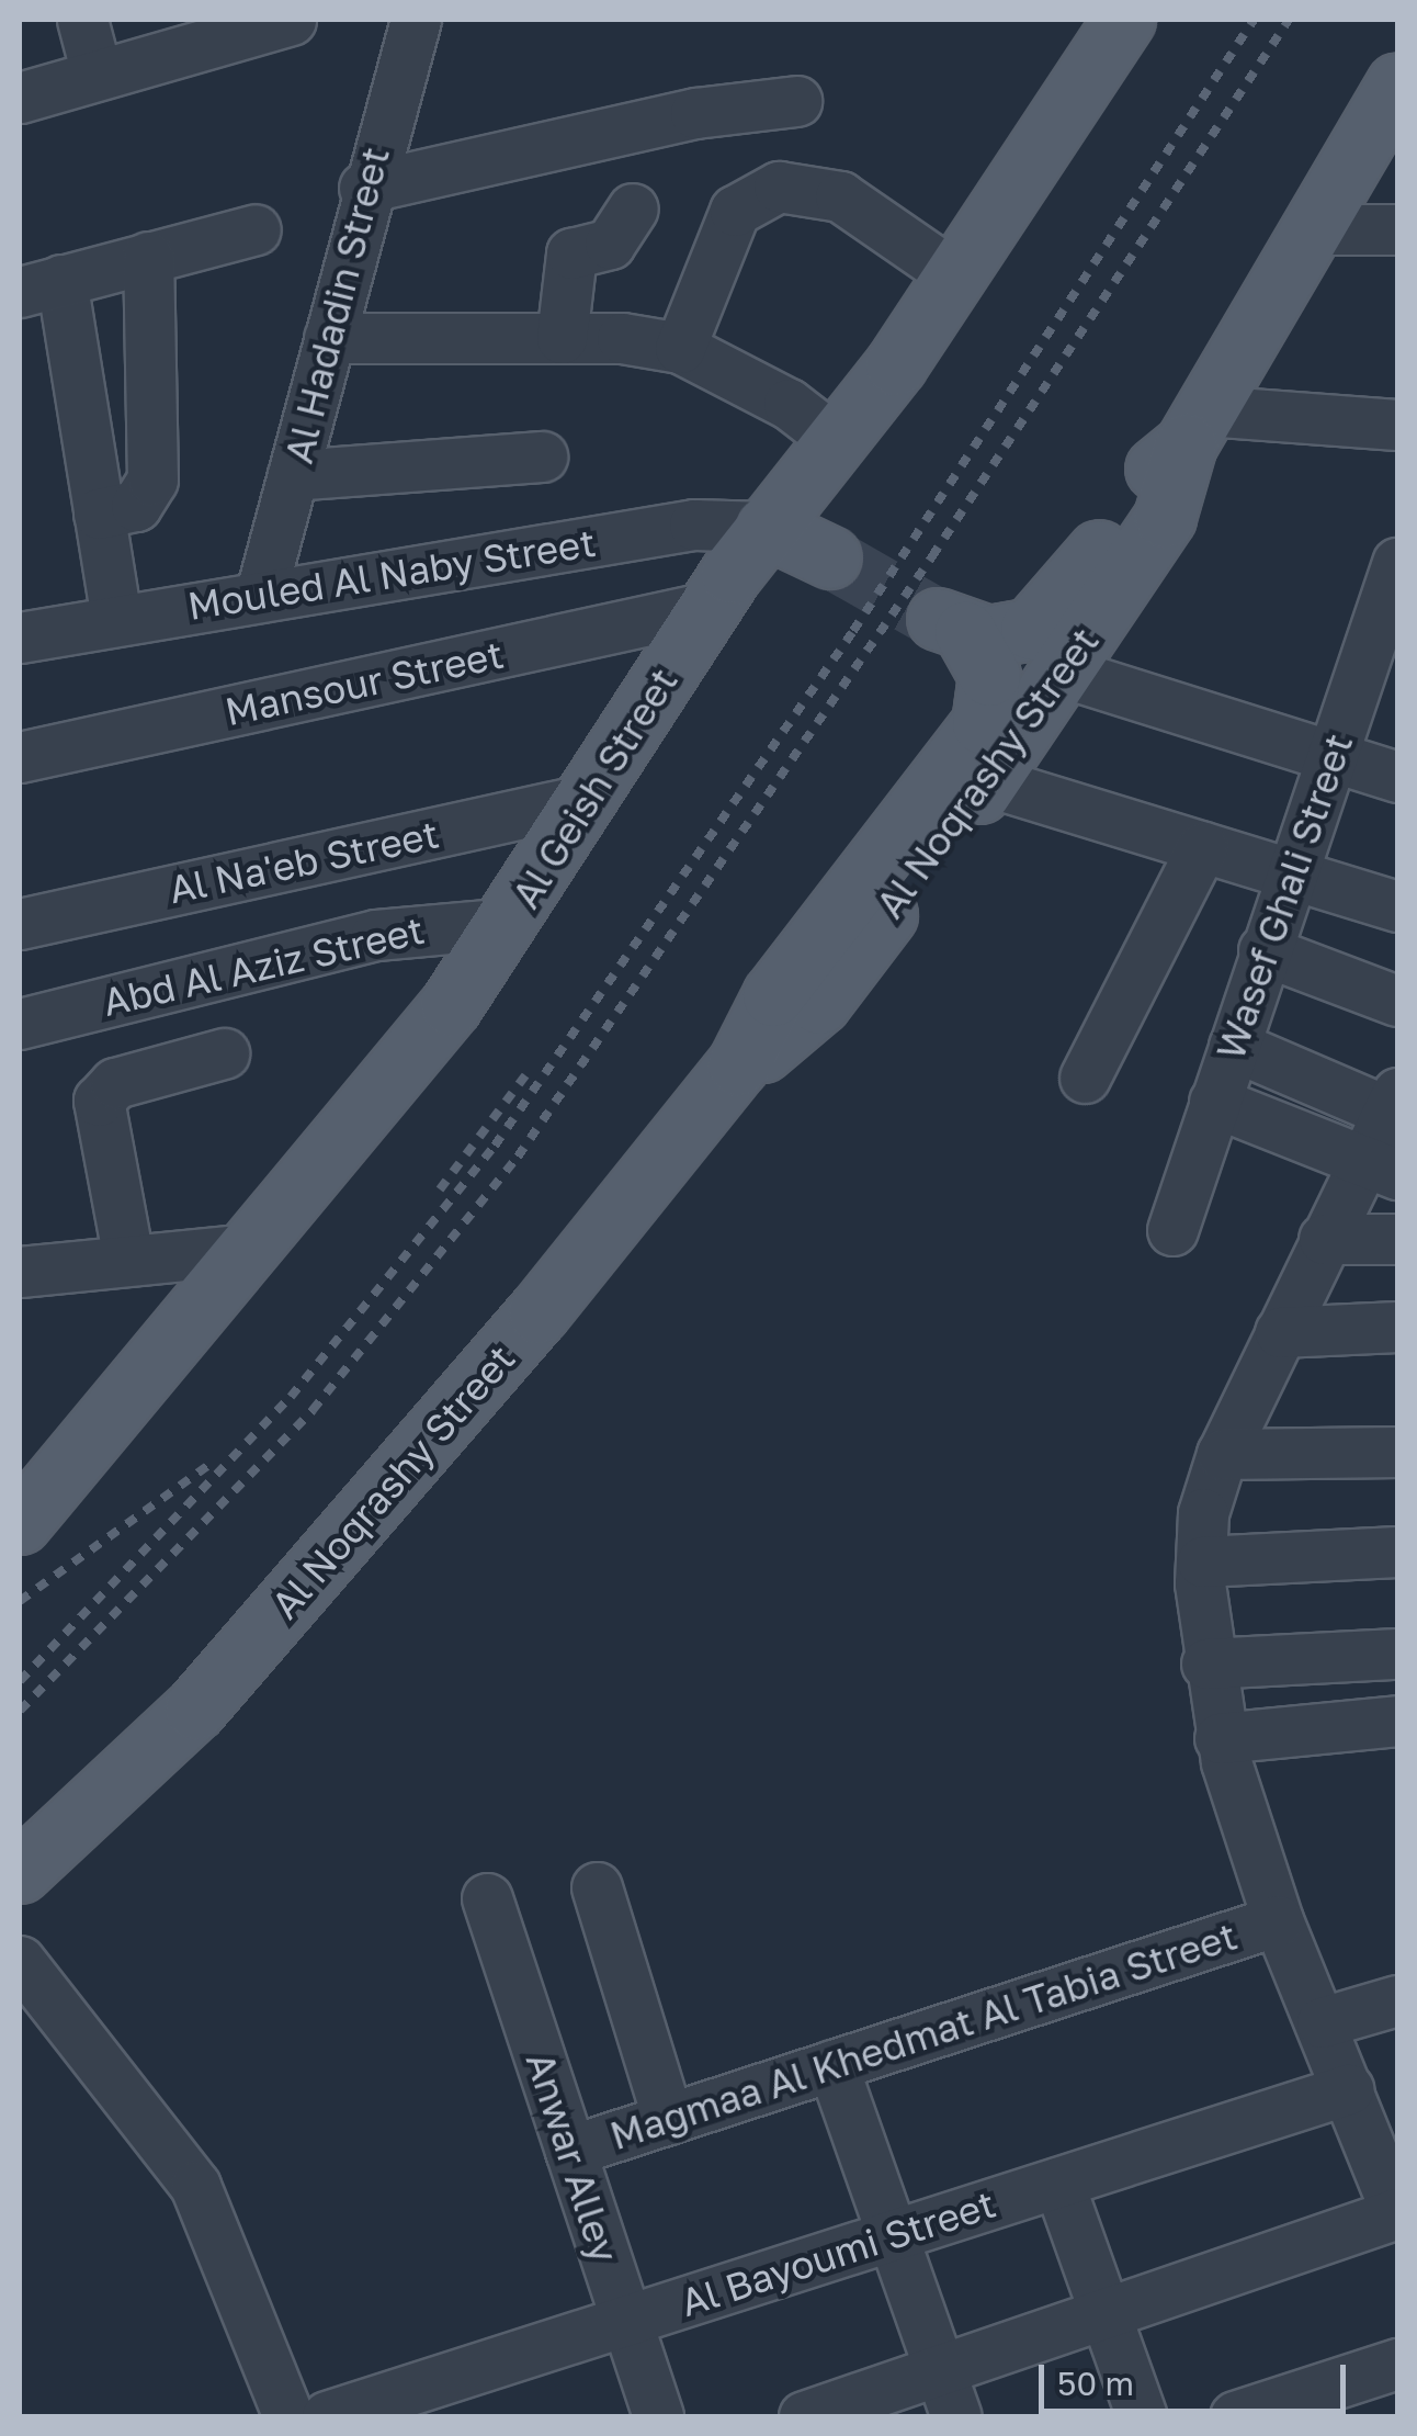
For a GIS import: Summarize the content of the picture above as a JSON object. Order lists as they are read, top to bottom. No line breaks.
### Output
{"streets":{"main road":["Al Noqrashy Street","Al Geish Street"],"street":["Al Hadadin Street","Mouled Al Naby Street","Mansour Street","Al Na'eb Street","Wasef Ghali Street","Abd Al Aziz Street","Magmaa Al Khedmat Al Tabia Street","Anwar Alley","Al Bayoumi Street"]},"crossings":[["Al Hadadin Street","Mouled Al Naby Street"],["Mouled Al Naby Street","Al Geish Street"],["Mansour Street","Al Geish Street"],["Al Geish Street","Al Na'eb Street"],["Al Geish Street","Abd Al Aziz Street"],["Magmaa Al Khedmat Al Tabia Street","Anwar Alley"],["Anwar Alley","Al Bayoumi Street"]],"scale_bar":"50 m"}
